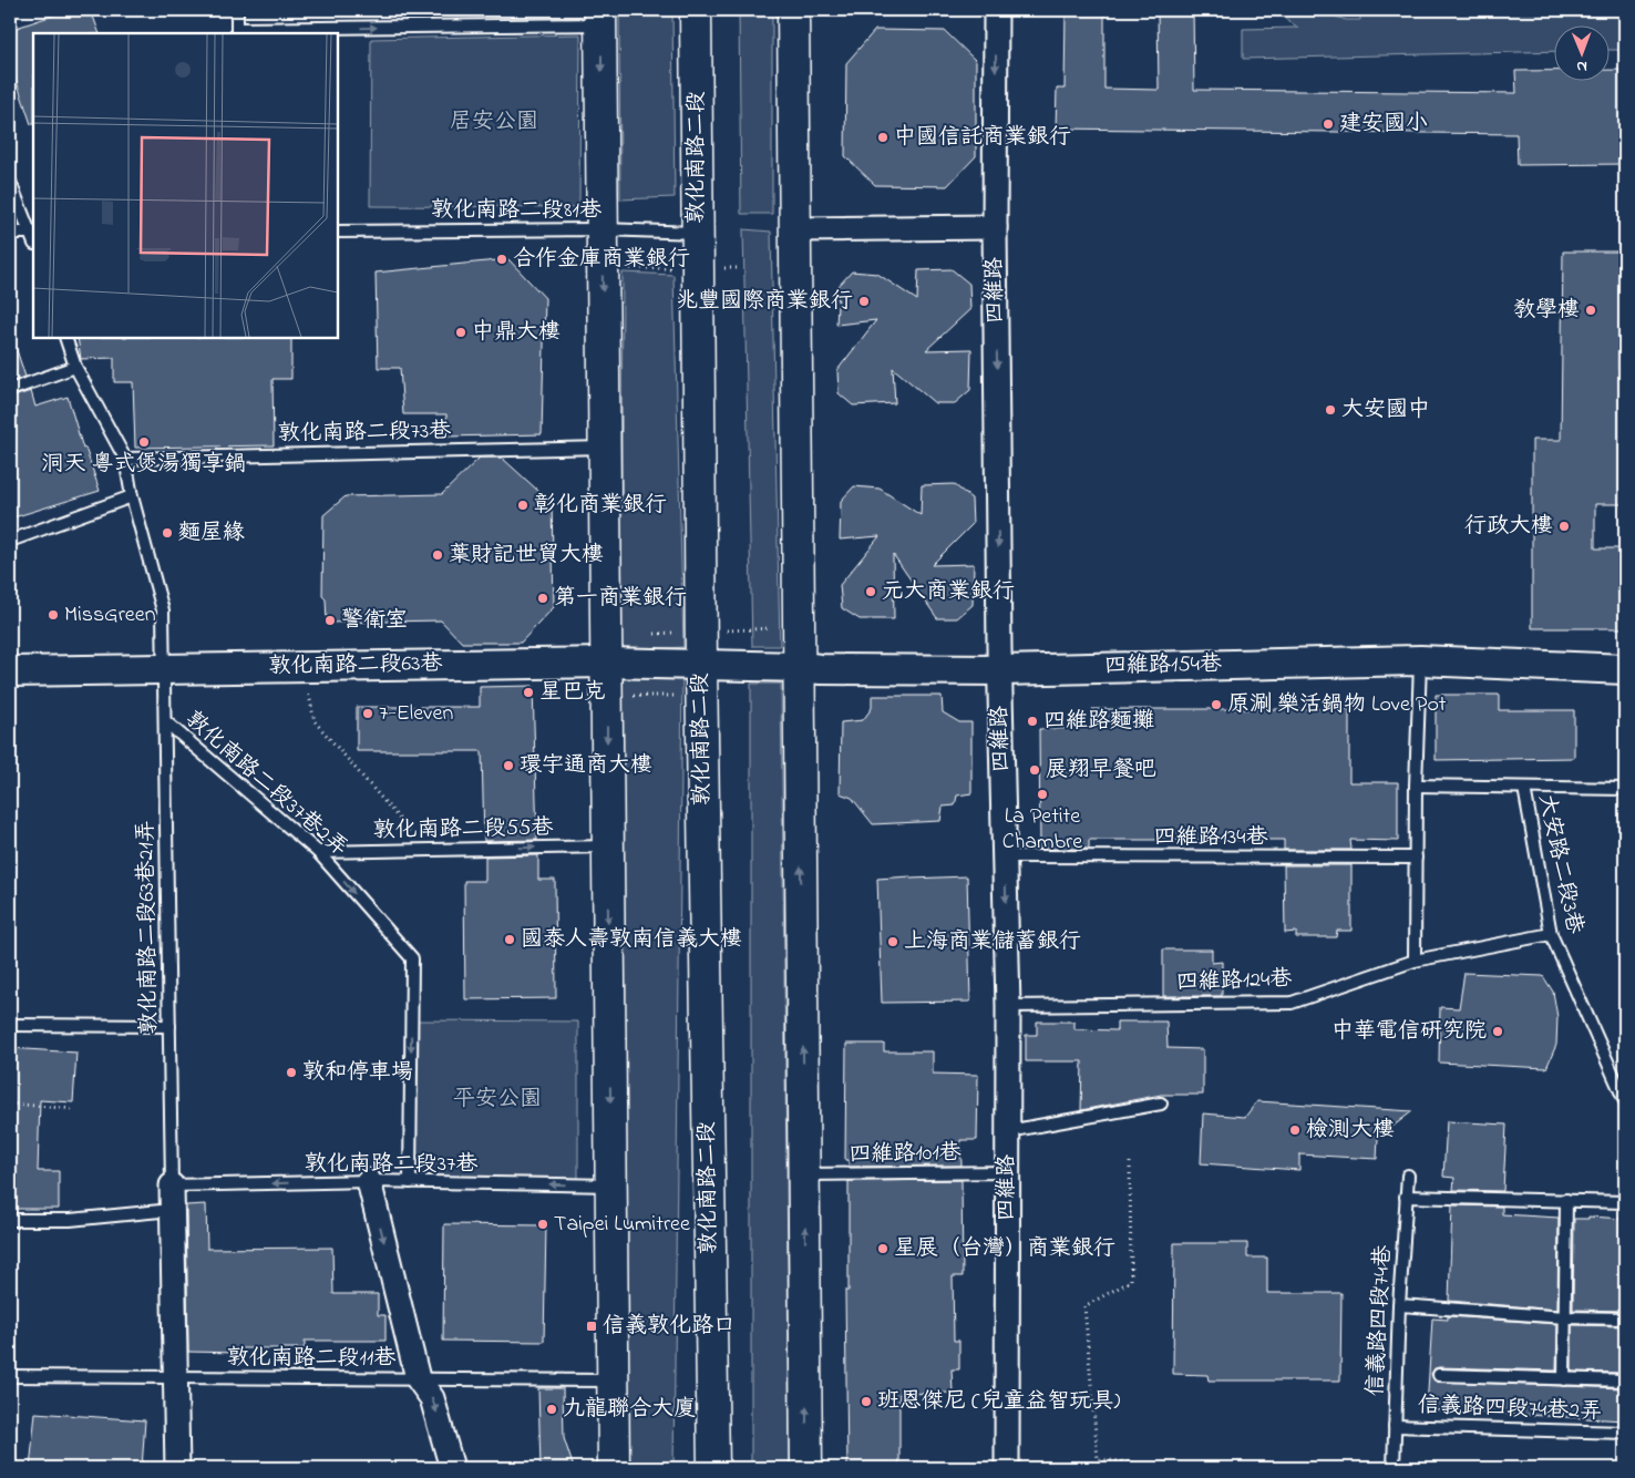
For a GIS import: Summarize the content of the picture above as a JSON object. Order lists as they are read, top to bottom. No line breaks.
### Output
{"streets":{"main road":["敦化南路二段"],"street":["四維路","敦化南路二段63巷","四維路154巷"],"lane":["敦化南路二段81巷","敦化南路二段73巷","敦化南路二段37巷2弄","敦化南路二段55巷","四維路134巷","大安路二段3巷","敦化南路二段63巷21弄","四維路124巷","四維路101巷","敦化南路二段37巷","信義路四段74巷","敦化南路二段11巷","信義路四段74巷2弄"]},"crossings":[["敦化南路二段","敦化南路二段81巷"],["敦化南路二段","敦化南路二段63巷"],["敦化南路二段","四維路154巷"],["四維路","四維路154巷"],["四維路","四維路134巷"],["四維路","四維路124巷"],["四維路","四維路101巷"],["敦化南路二段73巷","敦化南路二段63巷21弄"],["敦化南路二段63巷","四維路154巷"],["敦化南路二段63巷","敦化南路二段63巷21弄"],["敦化南路二段37巷2弄","敦化南路二段55巷"],["敦化南路二段37巷2弄","敦化南路二段63巷21弄"],["敦化南路二段37巷2弄","敦化南路二段37巷"],["大安路二段3巷","四維路124巷"],["敦化南路二段63巷21弄","敦化南路二段37巷"],["信義路四段74巷","信義路四段74巷2弄"]],"one_way":["四維路","敦化南路二段37巷2弄","敦化南路二段55巷","敦化南路二段37巷"],"parks":["居安公園","平安公園"],"places":{"other":["建安國小","中國信託商業銀行","合作金庫商業銀行","兆豐國際商業銀行","教學樓","中鼎大樓","大安國中","洞天 粵式煲湯獨享鍋","彰化商業銀行","行政大樓","麵屋緣","葉財記世貿大樓","元大商業銀行","第一商業銀行","MissGreen","警衛室","星巴克","原涮 樂活鍋物 Love Pot","7-Eleven","四維路麵攤","環宇通商大樓","展翔早餐吧","La Petite Chambre","國泰人壽敦南信義大樓","上海商業儲蓄銀行","中華電信研究院","敦和停車場","檢測大樓","Taipei Lumitree","星展（台灣）商業銀行","班恩傑尼 (兒童益智玩具)","九龍聯合大廈"],"transit":["信義敦化路口"]},"north":"bottom"}
